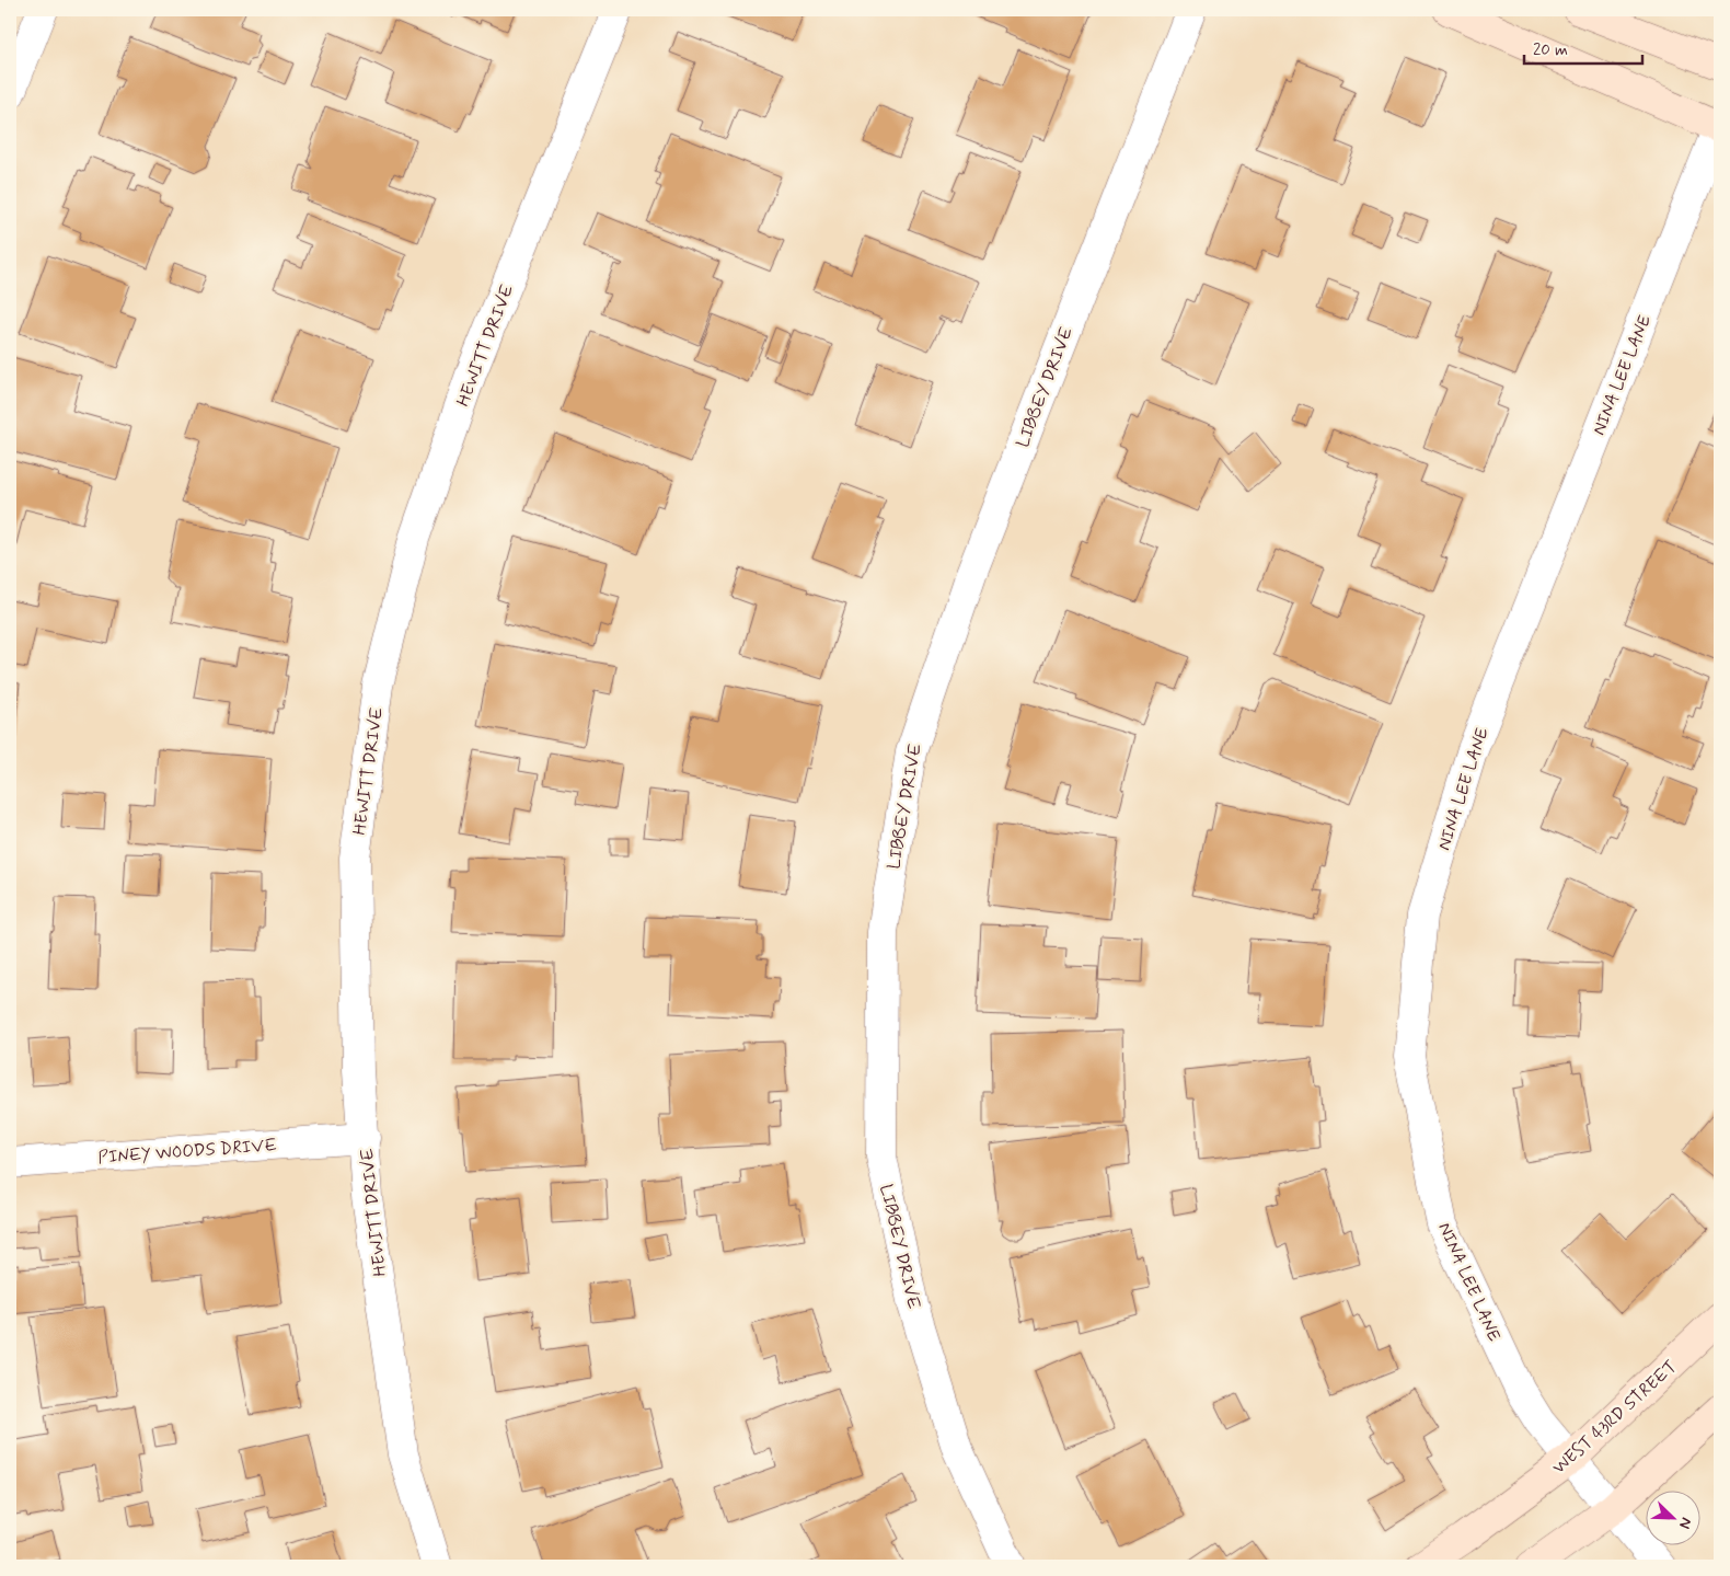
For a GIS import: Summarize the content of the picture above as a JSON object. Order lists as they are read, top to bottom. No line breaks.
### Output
{"streets":{"main road":["WEST 43RD STREET"],"street":["HEWITT DRIVE","NINA LEE LANE","LIBBEY DRIVE","PINEY WOODS DRIVE"]},"crossings":[["HEWITT DRIVE","PINEY WOODS DRIVE"],["NINA LEE LANE","WEST 43RD STREET"]],"scale_bar":"20 m","north":"bottom right"}
